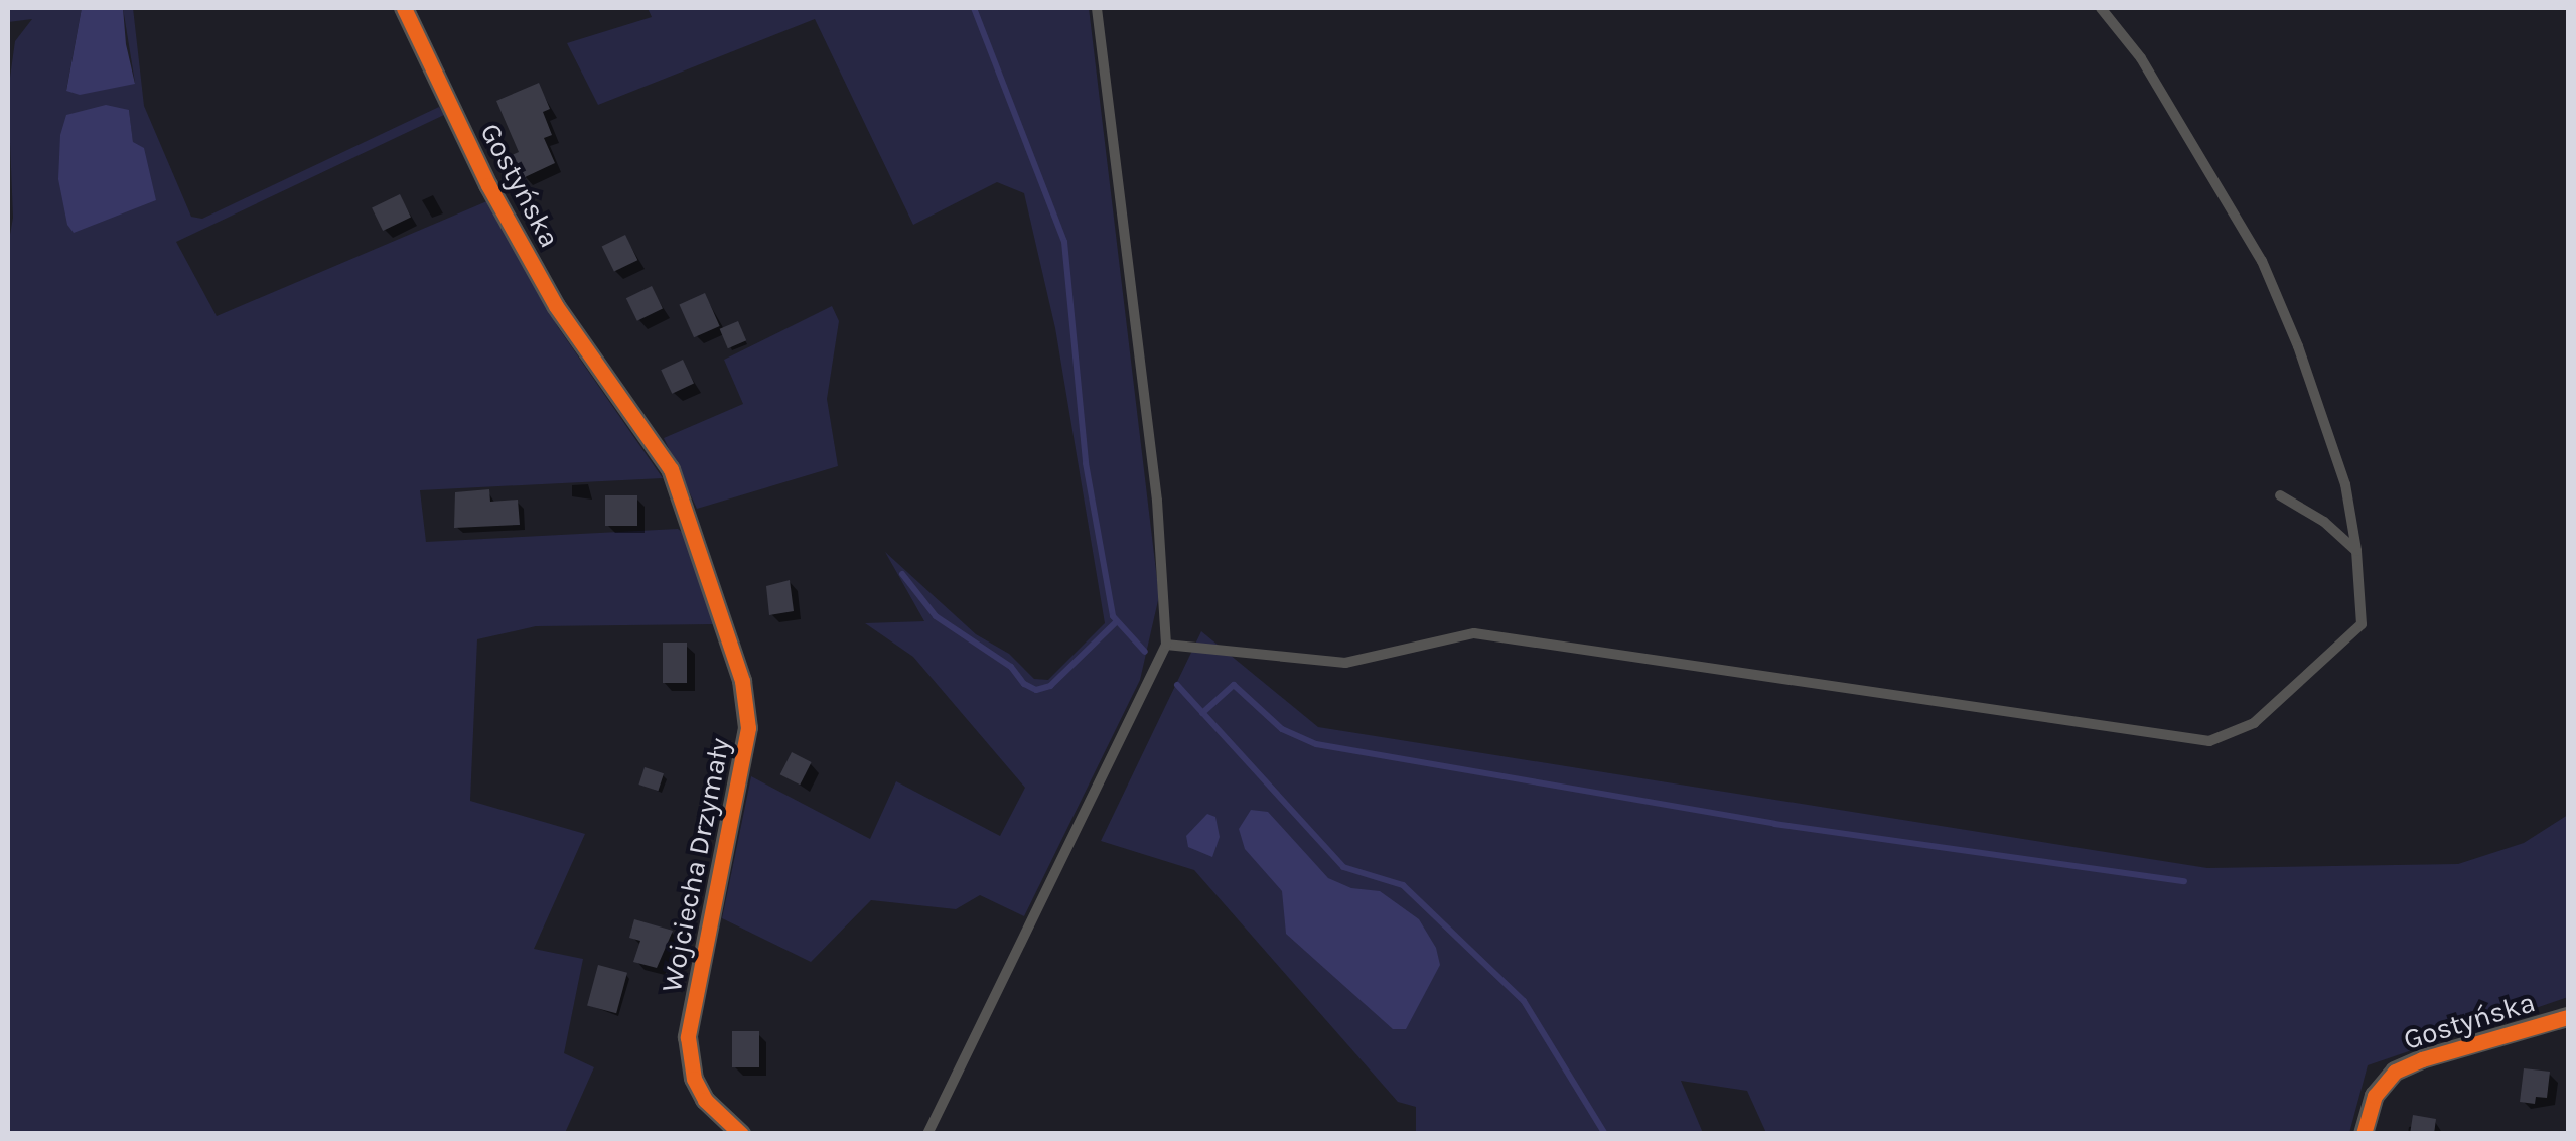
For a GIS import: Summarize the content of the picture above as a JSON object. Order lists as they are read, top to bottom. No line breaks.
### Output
{"streets":{"street":["Gostyńska","Wojciecha Drzymały"]},"crossings":[["Gostyńska","Wojciecha Drzymały"]]}
